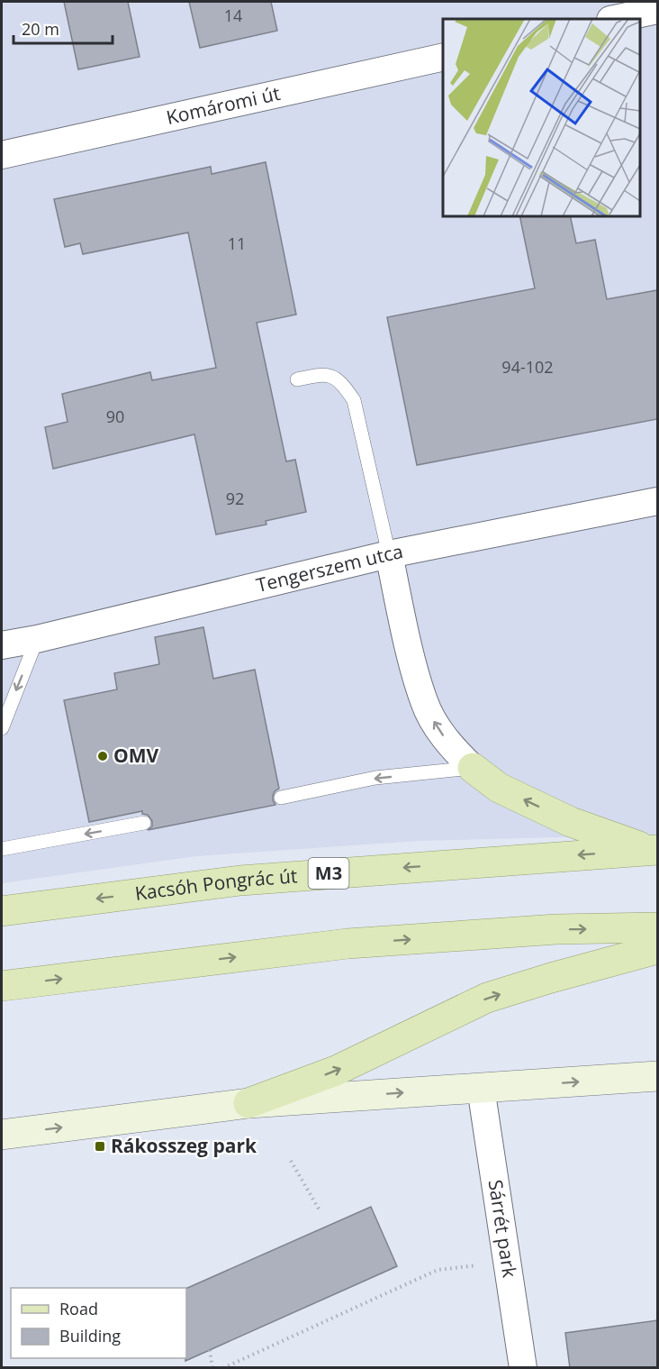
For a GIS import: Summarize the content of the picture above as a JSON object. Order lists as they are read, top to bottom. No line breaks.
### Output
{"streets":{"main road":["M3","Kacsóh Pongrác út"],"street":["Komáromi út","Tengerszem utca","Sárrét park"]},"places":{"other":["OMV"],"transit":["Rákosszeg park"]},"house_numbers":["14","11","94-102","90","92"],"legend":["Road","Building"],"scale_bar":"20 m"}
